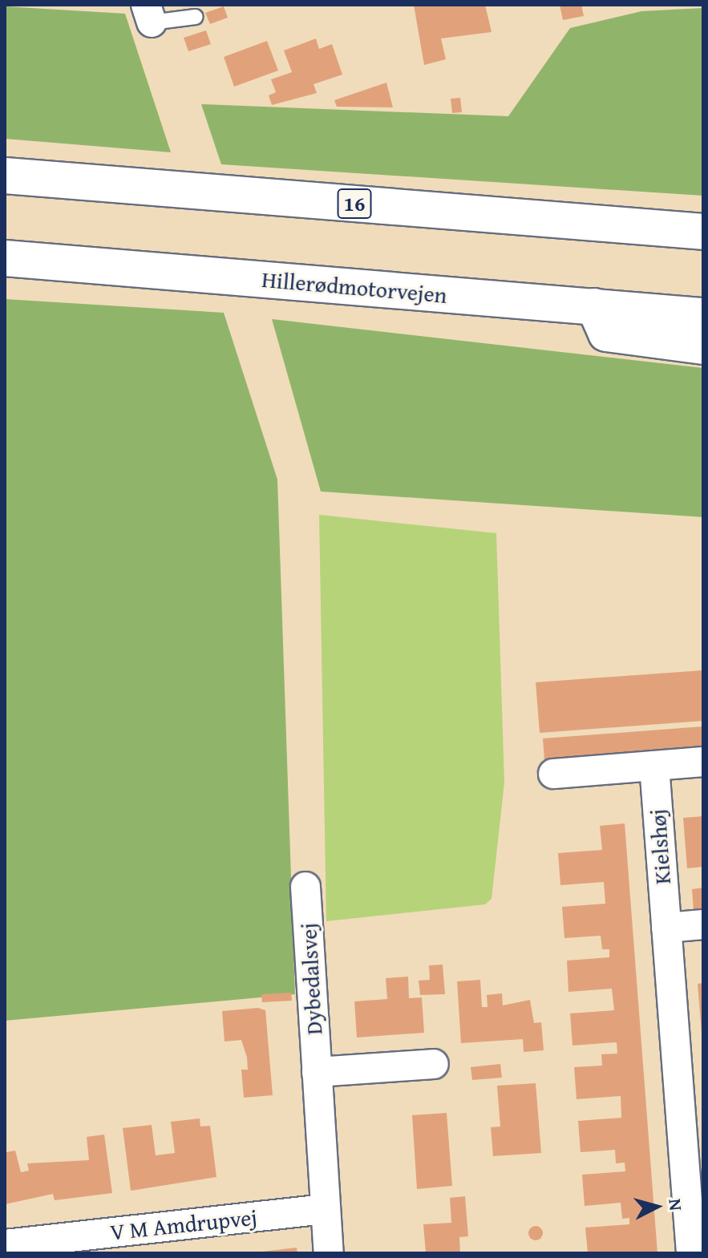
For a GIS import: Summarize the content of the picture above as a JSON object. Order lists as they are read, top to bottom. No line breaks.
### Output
{"streets":{"highway":["16","Hillerødmotorvejen"],"street":["Kielshøj","Dybedalsvej","V M Amdrupvej"]},"crossings":[["Dybedalsvej","V M Amdrupvej"]],"north":"right"}
